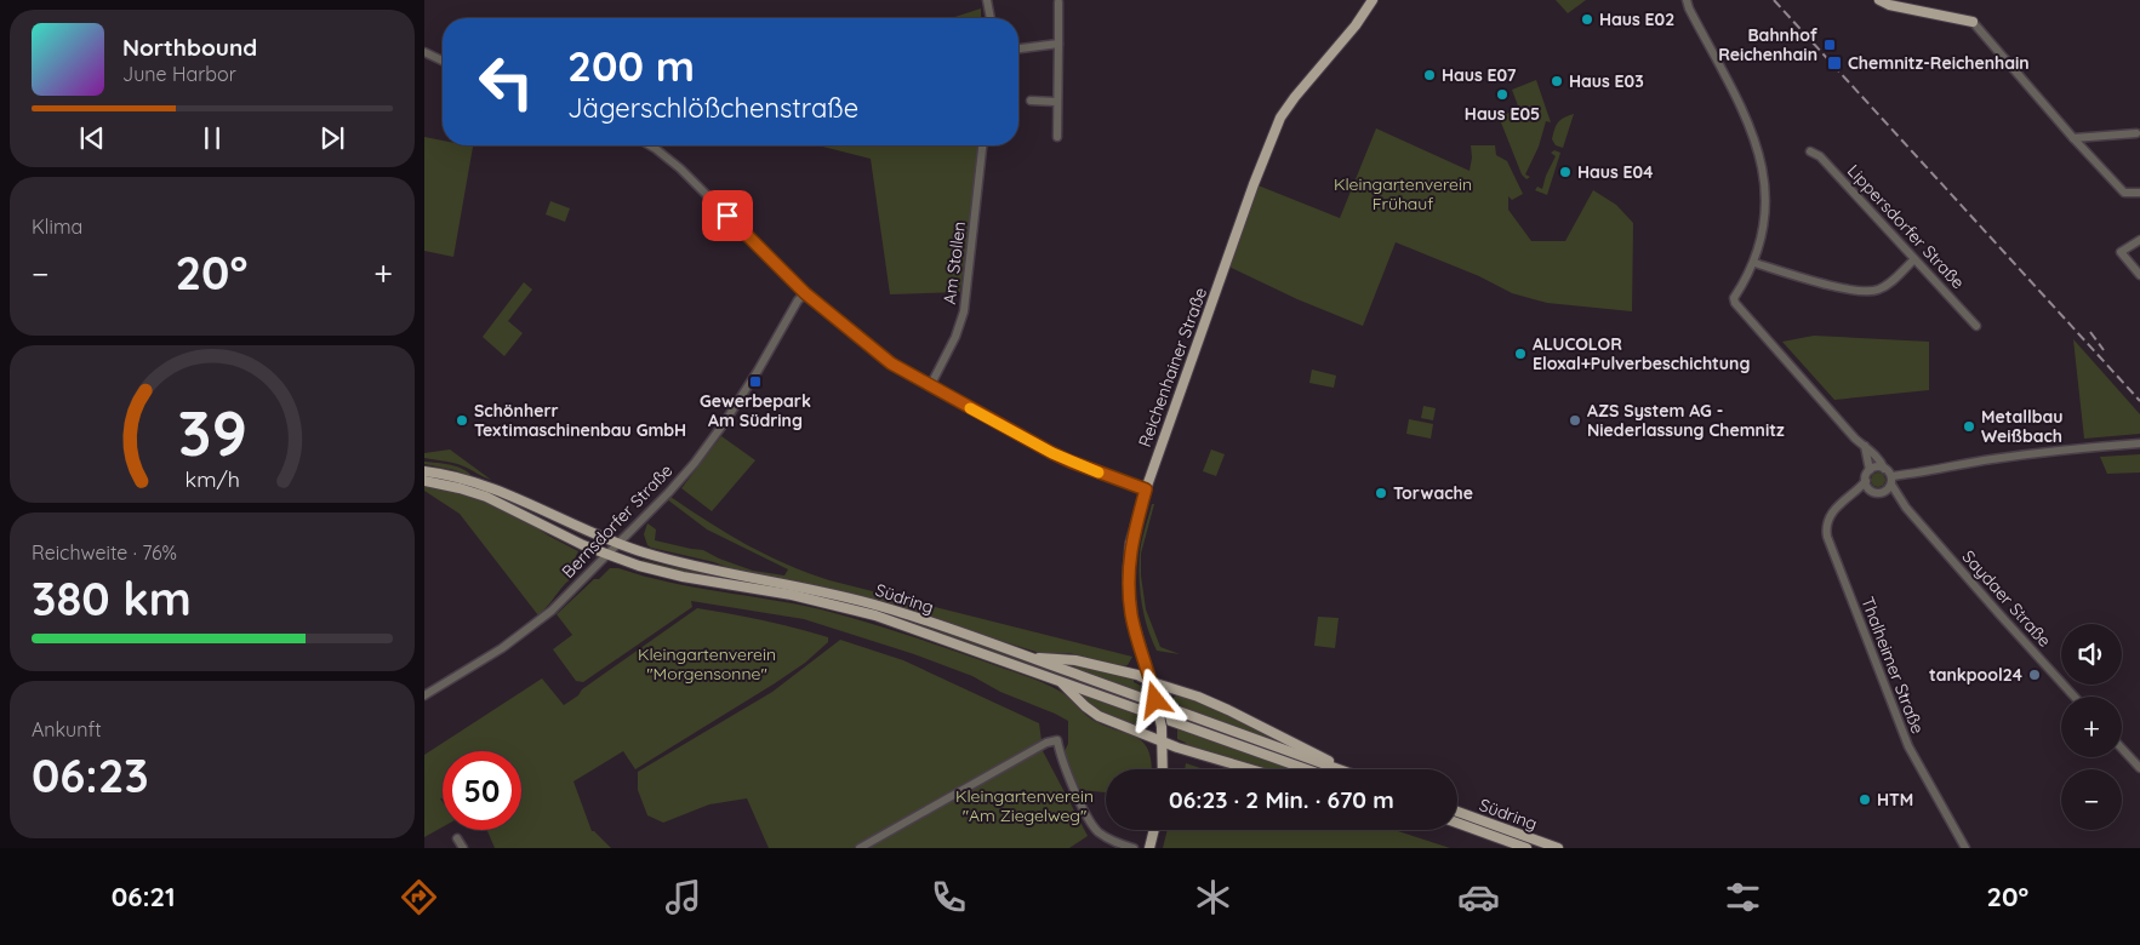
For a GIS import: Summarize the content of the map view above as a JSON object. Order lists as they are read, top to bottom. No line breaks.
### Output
{"streets":{"main road":["Reichenhainer Straße","Südring"],"street":["Lippersdorfer Straße","Am Stollen","Bernsdorfer Straße","Saydaer Straße","Thalheimer Straße"]},"crossings":[["Bernsdorfer Straße","Südring"],["Saydaer Straße","Thalheimer Straße"]],"parks":["Kleingartenverein Frühauf","Kleingartenverein \"Morgensonne\"","Kleingartenverein \"Am Ziegelweg\""],"places":{"other":["Haus E02","Haus E07","Haus E03","Haus E05","Haus E04","ALUCOLOR Eloxal+Pulverbeschichtung","Schönherr Textimaschinenbau GmbH","AZS System AG - Niederlassung Chemnitz","Metallbau Weißbach","Torwache","tankpool24","HTM"],"transit":["Bahnhof Reichenhain","Chemnitz-Reichenhain","Gewerbepark Am Südring"]},"page":{"turn":["200 m","Jägerschlößchenstraße"],"song":["Northbound","June Harbor"],"tile":["Klima",["Reichweite · 76%","380 km"],["Ankunft","06:23"]],"heat":["−","20°","+"],"map_buttons":["+","−"],"limit":"50","trip":"06:23 · 2 Min. · 670 m","tabs":["06:21","20°"],"gauge":["39","km/h"]}}
